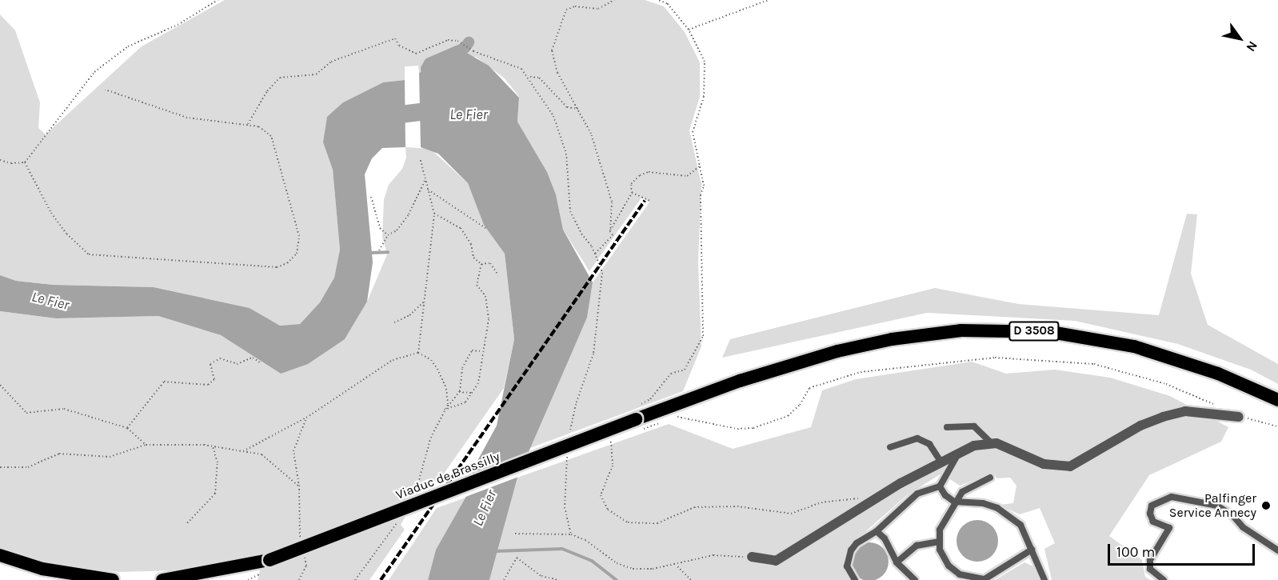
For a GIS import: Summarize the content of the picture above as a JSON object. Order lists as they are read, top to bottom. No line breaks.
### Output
{"streets":{"highway":["D 3508","Viaduc de Brassilly"]},"crossings":[["D 3508","Viaduc de Brassilly"]],"water":["Le Fier"],"places":["Palfinger Service Annecy"],"scale_bar":"100 m","north":"bottom right"}
